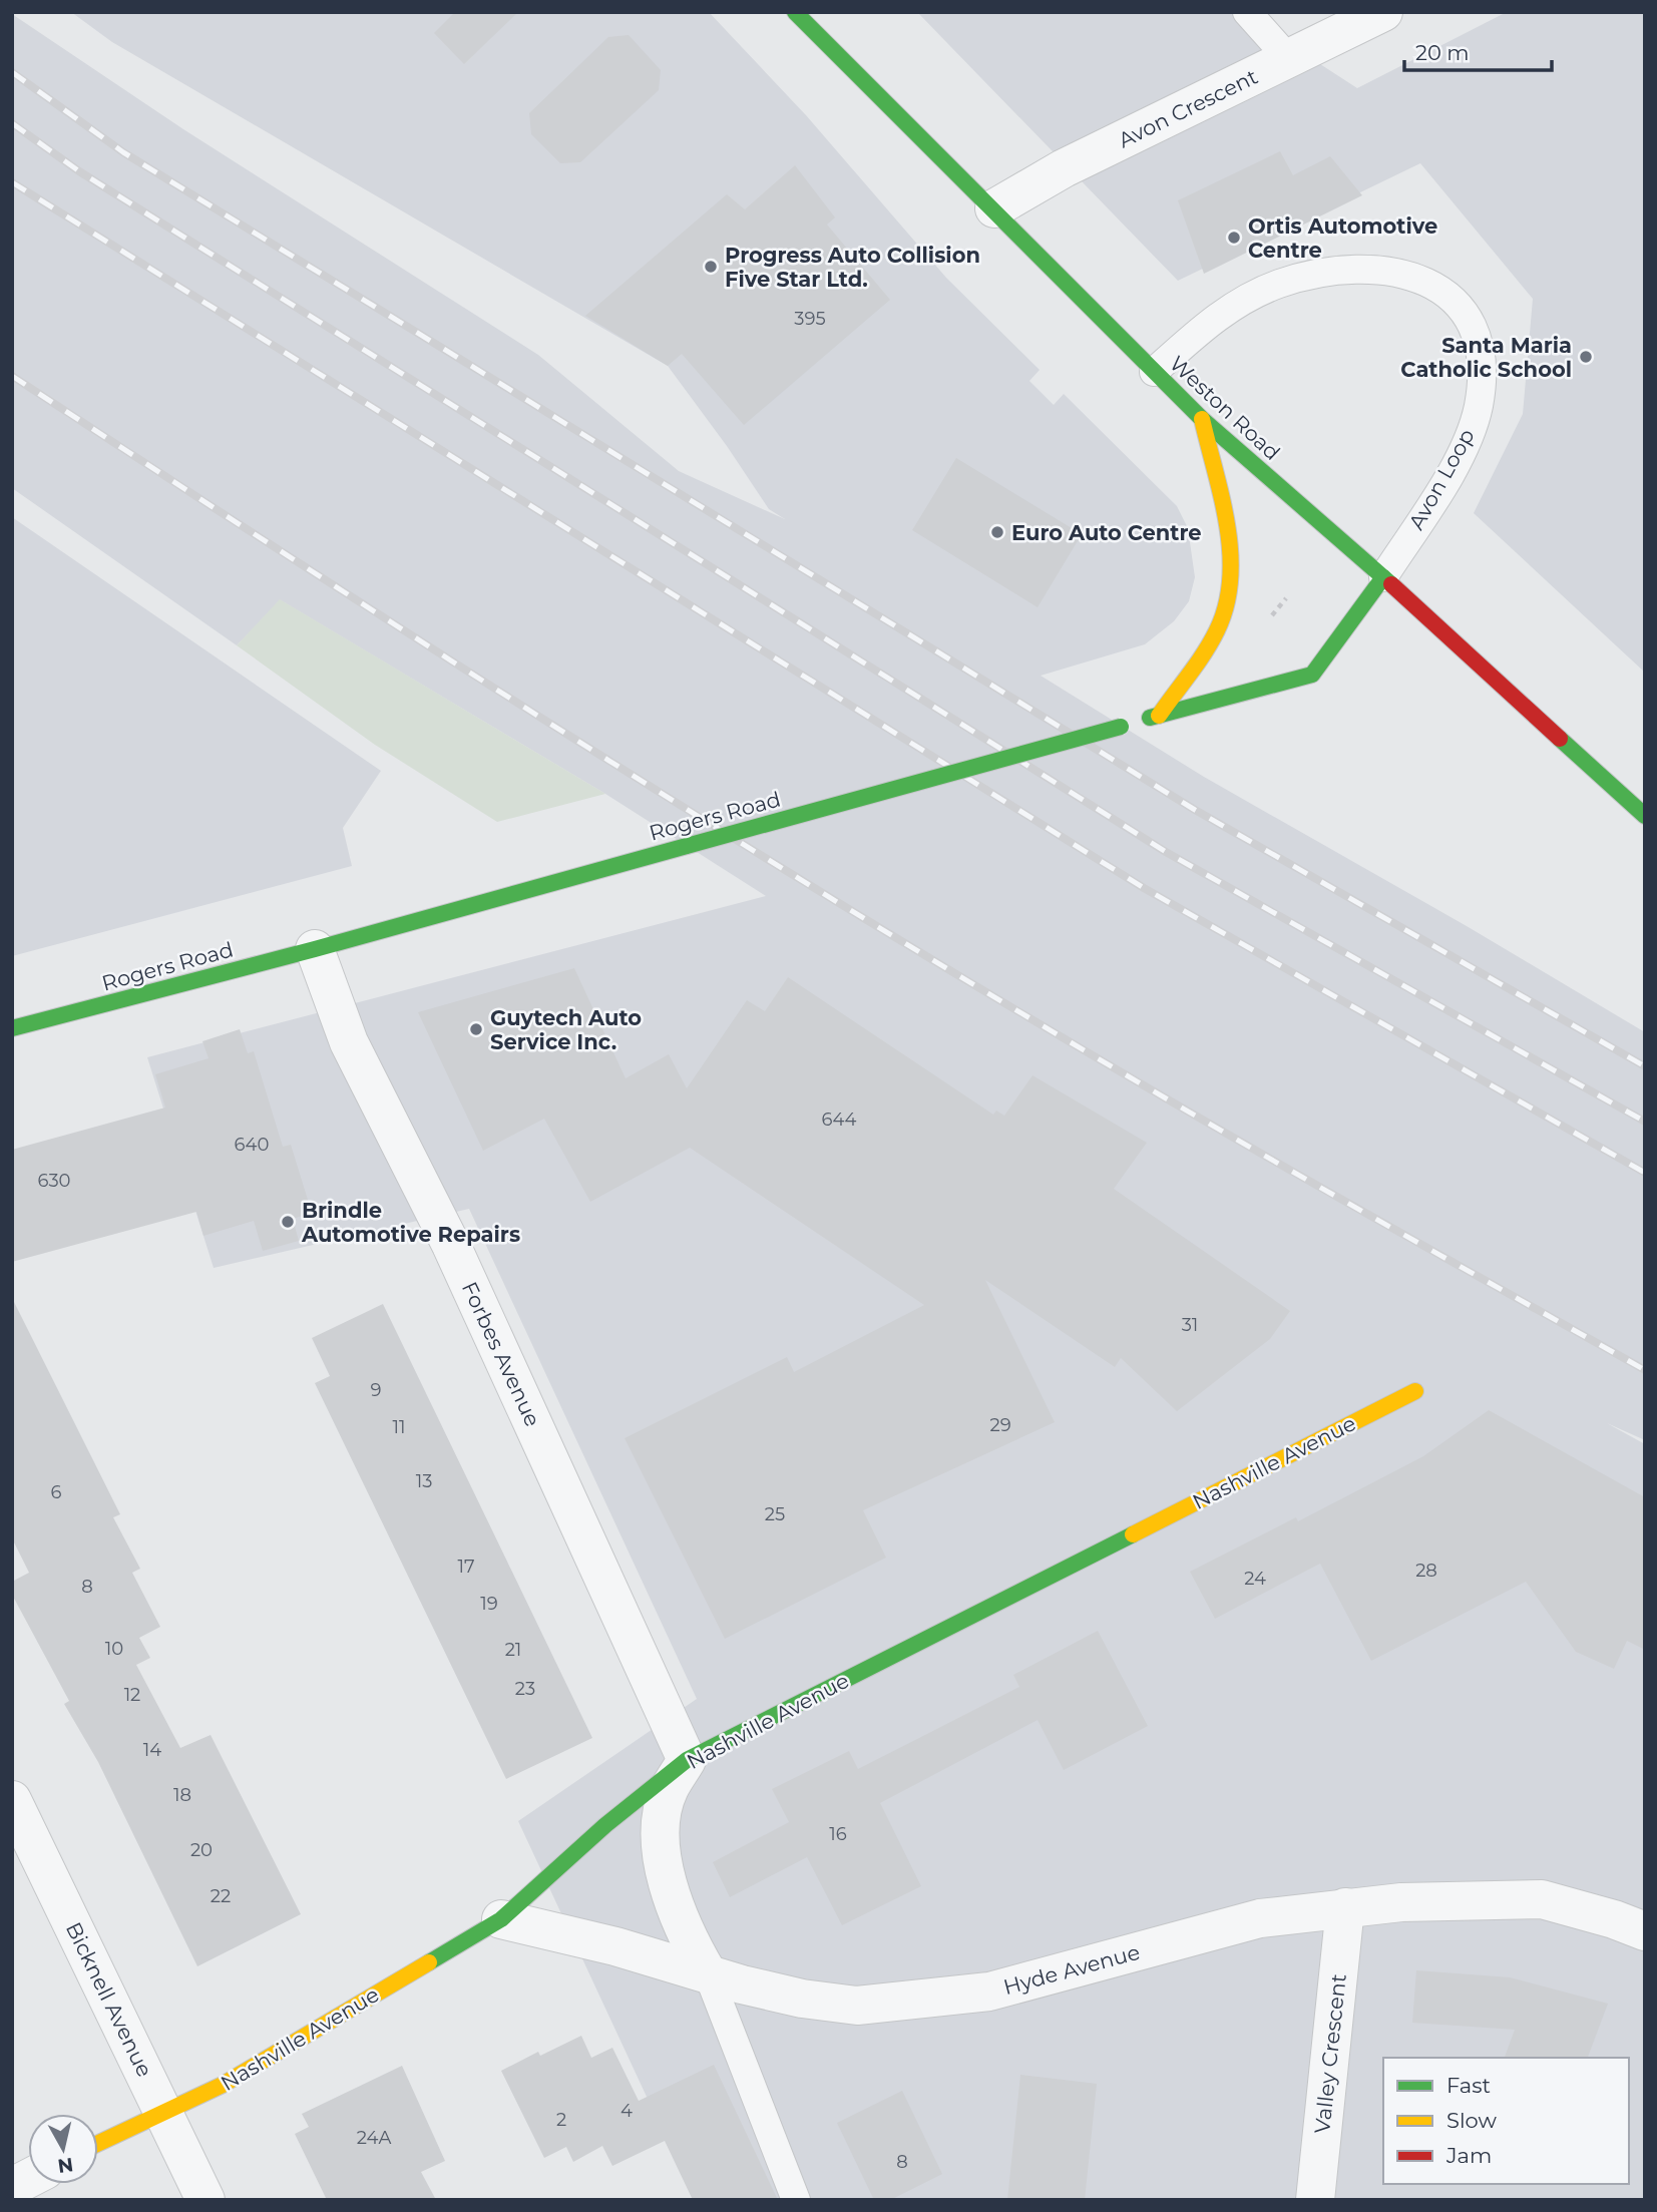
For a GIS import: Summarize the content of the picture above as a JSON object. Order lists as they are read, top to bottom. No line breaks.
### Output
{"streets":{"main road":["Weston Road","Rogers Road","Nashville Avenue"],"street":["Avon Crescent","Forbes Avenue","Hyde Avenue","Bicknell Avenue","Valley Crescent"],"lane":["Avon Loop"]},"crossings":[["Avon Crescent","Weston Road"],["Weston Road","Avon Loop"],["Weston Road","Rogers Road"],["Avon Loop","Rogers Road"],["Rogers Road","Forbes Avenue"],["Forbes Avenue","Nashville Avenue"],["Nashville Avenue","Hyde Avenue"],["Nashville Avenue","Bicknell Avenue"],["Hyde Avenue","Valley Crescent"]],"places":["Ortis Automotive Centre","Progress Auto Collision Five Star Ltd.","Santa Maria Catholic School","Euro Auto Centre","Guytech Auto Service Inc.","Brindle Automotive Repairs"],"house_numbers":["395","644","640","630","31","9","29","11","13","6","25","17","28","24","8","19","10","21","23","12","14","18","16","20","22","4","2","24A","8"],"legend":["Fast","Slow","Jam"],"scale_bar":"20 m","north":"bottom"}
